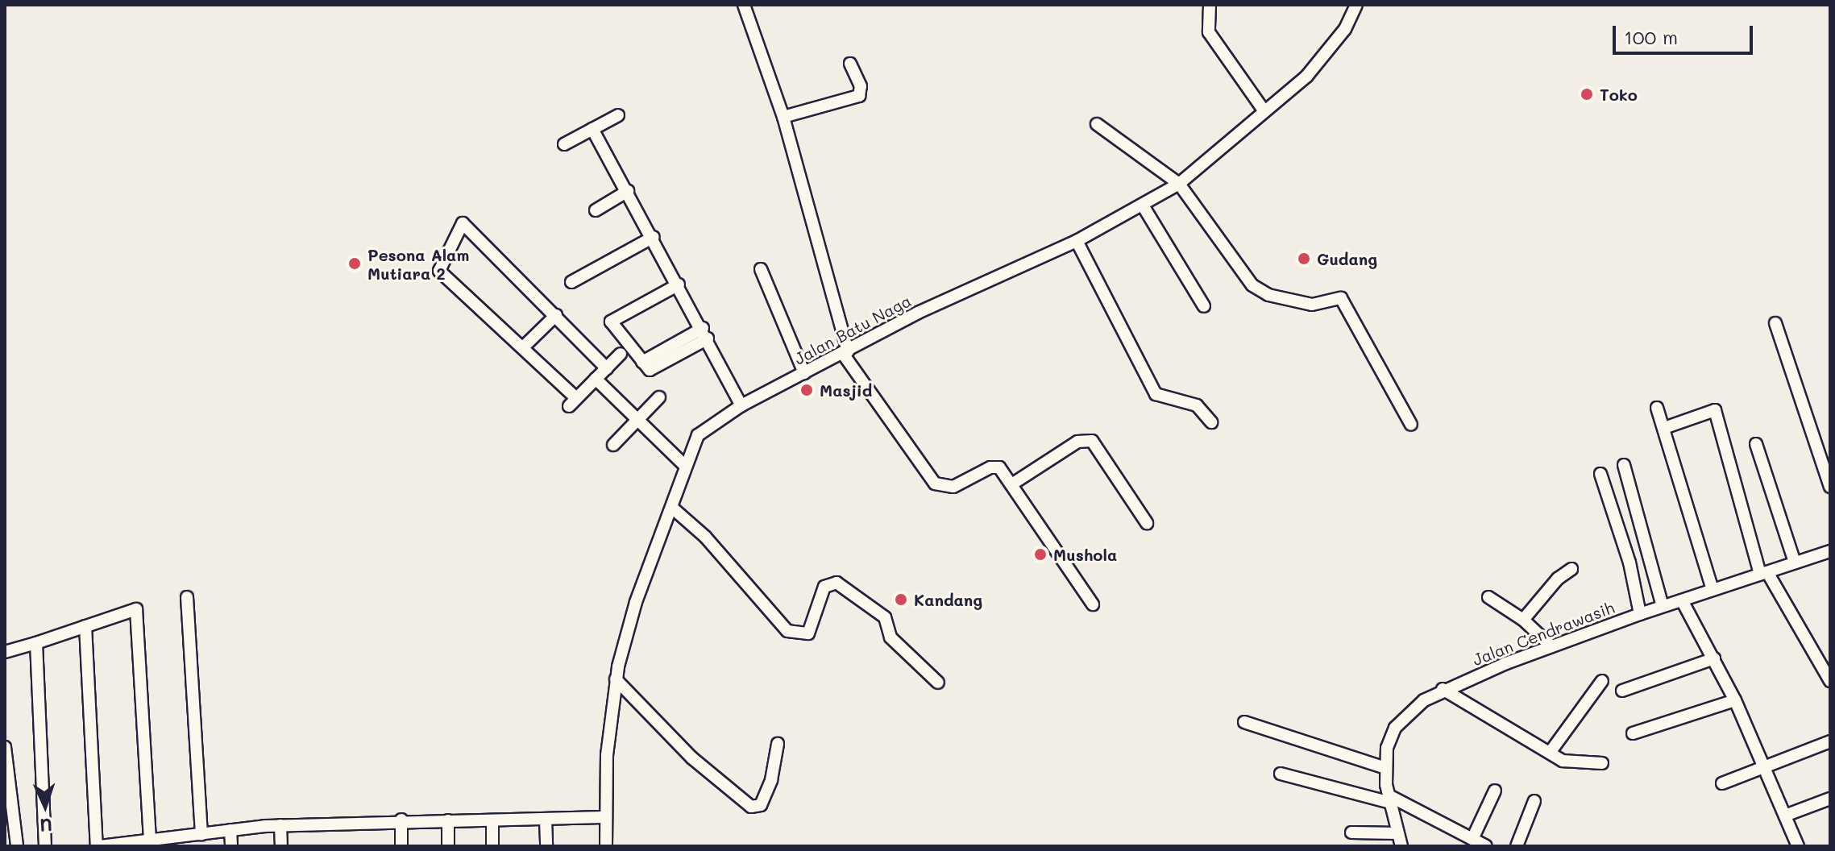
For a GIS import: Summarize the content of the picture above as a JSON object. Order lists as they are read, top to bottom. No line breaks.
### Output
{"streets":{"street":["Jalan Batu Naga","Jalan Cendrawasih"]},"places":["Toko","Gudang","Pesona Alam Mutiara 2","Masjid","Mushola","Kandang"],"scale_bar":"100 m","north":"bottom"}
